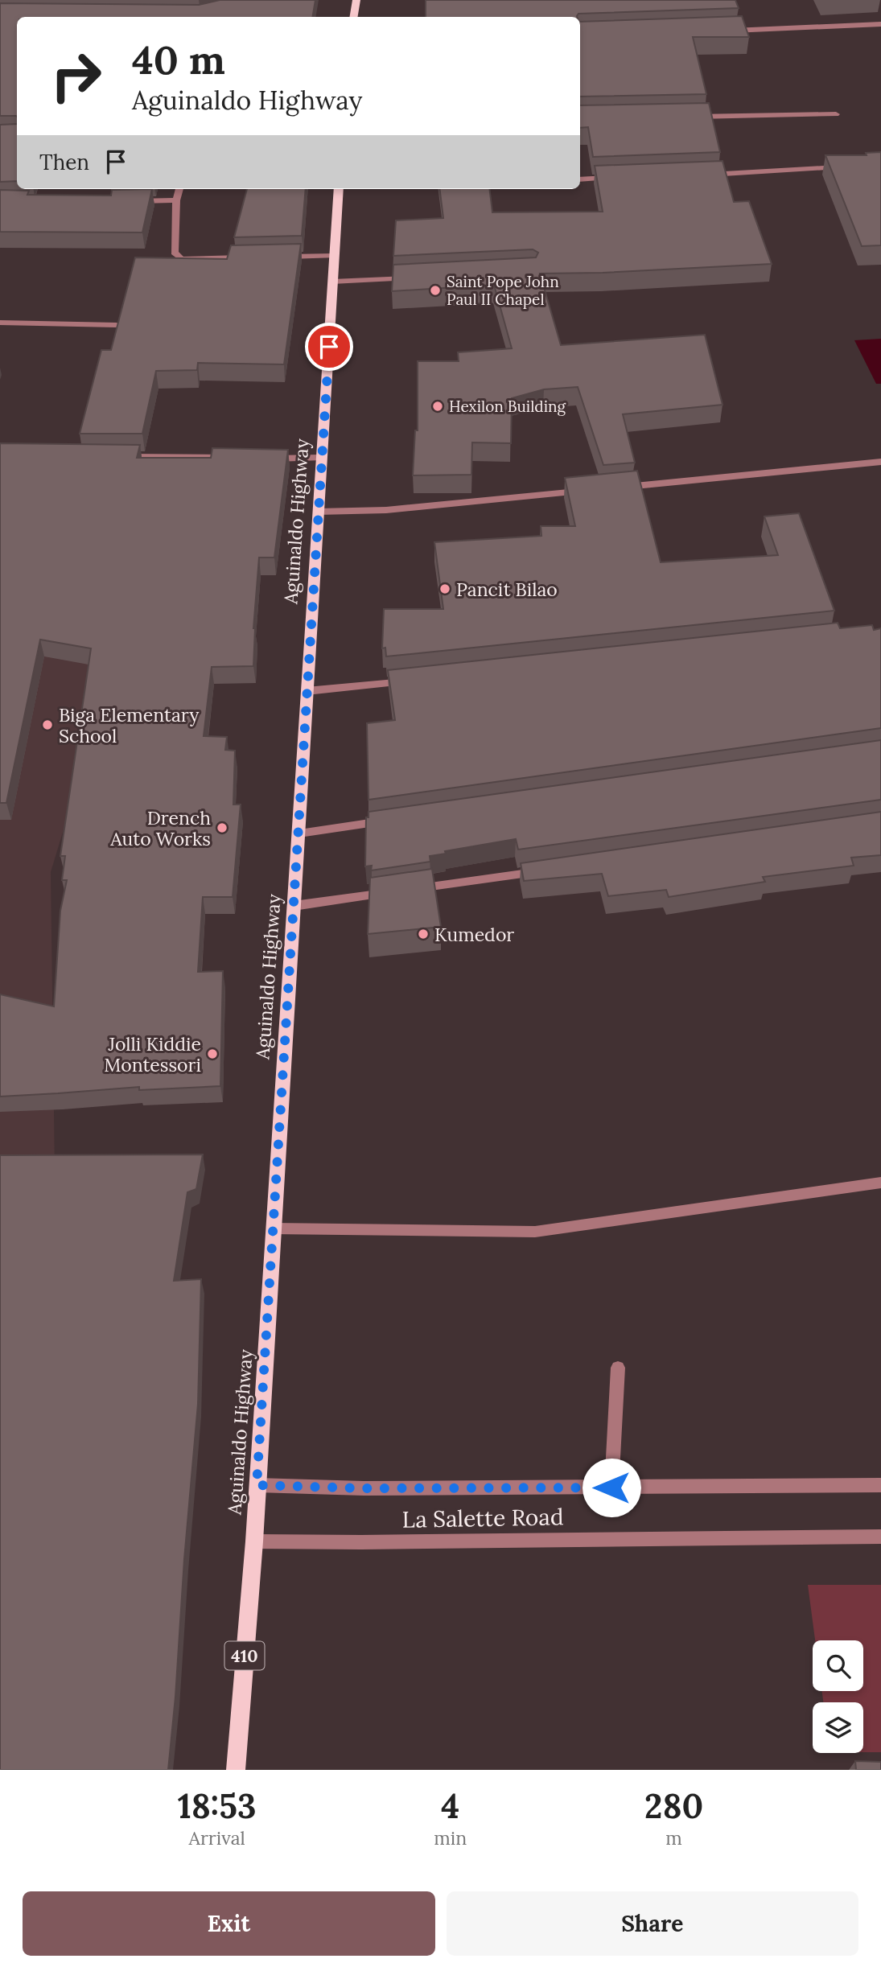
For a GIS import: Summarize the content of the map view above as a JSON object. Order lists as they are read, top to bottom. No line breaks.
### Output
{"streets":{"main road":["Aguinaldo Highway","410"],"street":["La Salette Road"]},"crossings":[["Aguinaldo Highway","La Salette Road"]],"places":["Saint Pope John Paul II Chapel","Hexilon Building","Pancit Bilao","Biga Elementary School","Drench Auto Works","Kumedor","Jolli Kiddie Montessori"],"page":{"turn":["40 m","Aguinaldo Highway"],"then":"Then","eta":["18:53","Arrival","4","min","280","m"],"buttons":["Exit","Share"]}}
